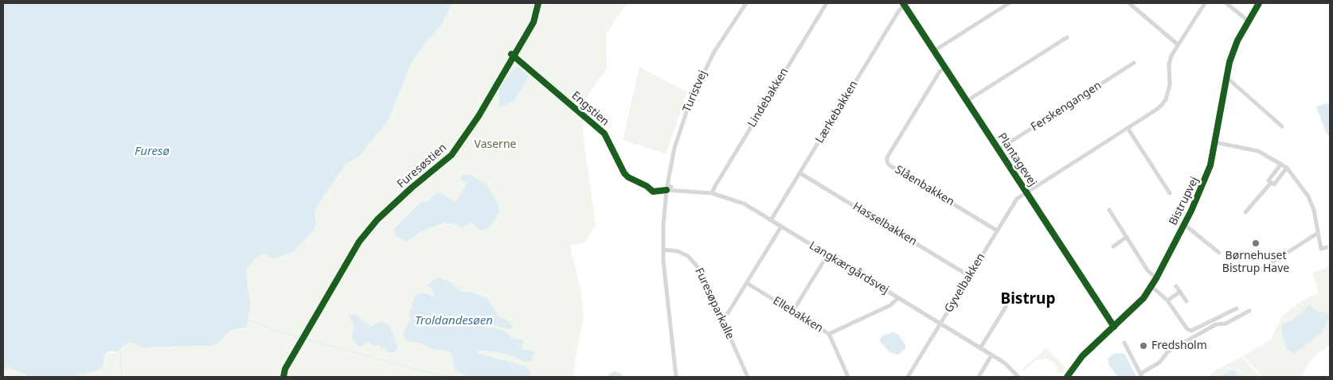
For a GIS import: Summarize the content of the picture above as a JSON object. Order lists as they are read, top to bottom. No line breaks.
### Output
{"streets":{"main road":["Plantagevej","Bistrupvej"],"street":["Turistvej","Lindebakken","Ferskengangen","Lærkebakken","Slåenbakken","Hasselbakken","Langkærgårdsvej","Gyvelbakken","Furesøparkalle","Ellebakken"],"cycle path":["Engstien","Furesøstien"]},"crossings":[["Lindebakken","Langkærgårdsvej"],["Ferskengangen","Plantagevej"],["Lærkebakken","Plantagevej"],["Lærkebakken","Hasselbakken"],["Lærkebakken","Langkærgårdsvej"],["Plantagevej","Slåenbakken"],["Plantagevej","Bistrupvej"],["Plantagevej","Gyvelbakken"],["Slåenbakken","Gyvelbakken"],["Hasselbakken","Gyvelbakken"],["Langkærgårdsvej","Gyvelbakken"],["Langkærgårdsvej","Furesøparkalle"]],"districts":["Bistrup"],"water":["Furesø","Troldandesøen"],"parks":["Vaserne"],"places":["Børnehuset Bistrup Have","Fredsholm"]}
